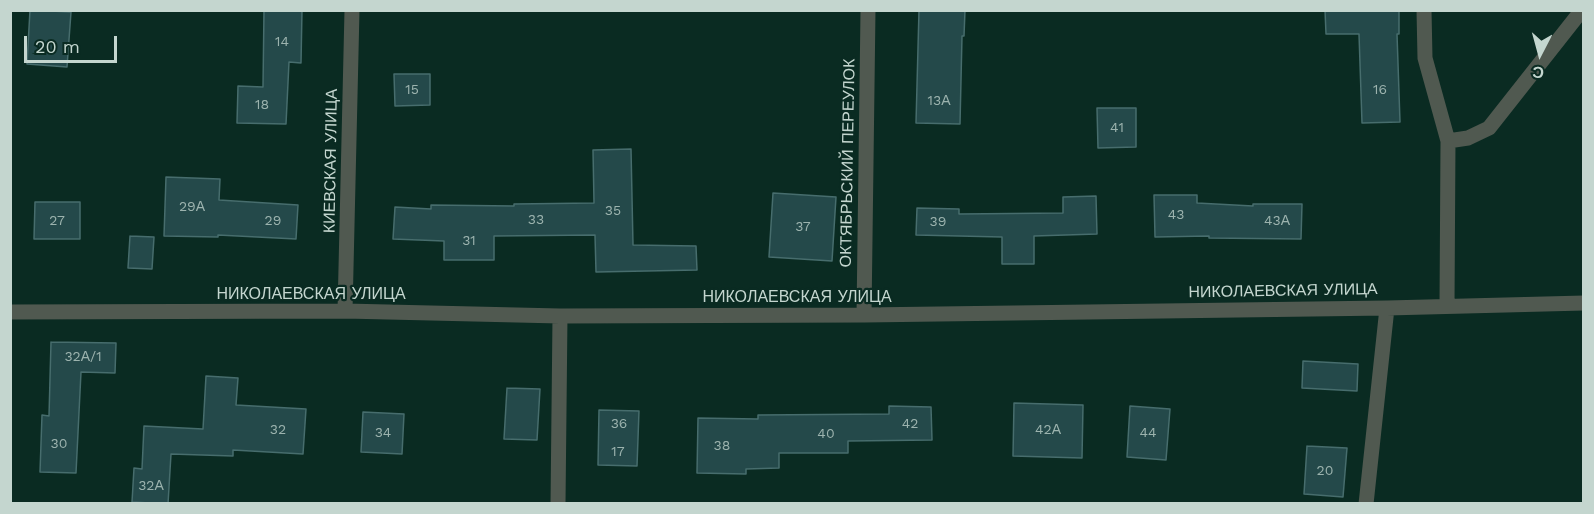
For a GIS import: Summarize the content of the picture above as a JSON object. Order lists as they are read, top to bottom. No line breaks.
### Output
{"streets":{"street":["КИЕВСКАЯ УЛИЦА","ОКТЯБРЬСКИЙ ПЕРЕУЛОК","НИКОЛАЕВСКАЯ УЛИЦА"]},"crossings":[["КИЕВСКАЯ УЛИЦА","НИКОЛАЕВСКАЯ УЛИЦА"],["ОКТЯБРЬСКИЙ ПЕРЕУЛОК","НИКОЛАЕВСКАЯ УЛИЦА"]],"house_numbers":["14","15","16","13А","18","41","29А","35","43","33","27","29","43А","39","37","31","32А/1","36","42","32","42А","34","44","40","30","38","17","20","32А"],"scale_bar":"20 m","north":"bottom"}
